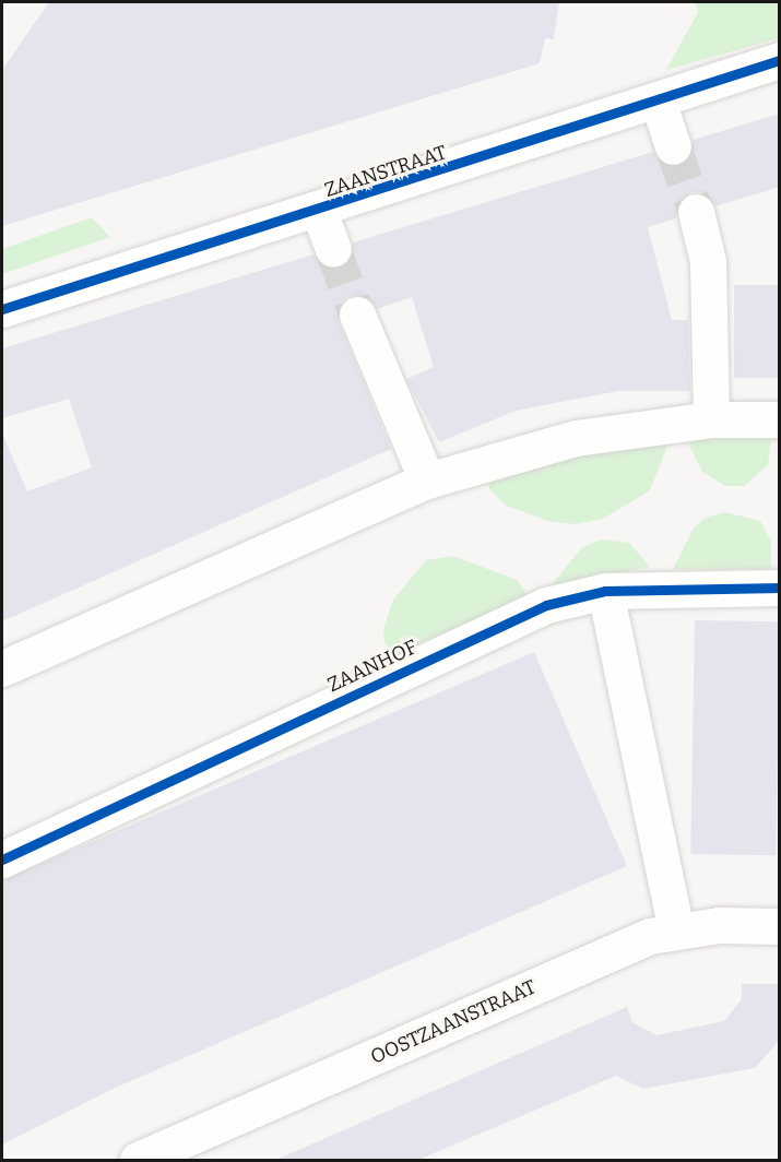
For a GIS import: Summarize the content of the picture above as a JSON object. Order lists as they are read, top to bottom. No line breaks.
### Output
{"streets":{"street":["ZAANSTRAAT","ZAANHOF","OOSTZAANSTRAAT"]}}
